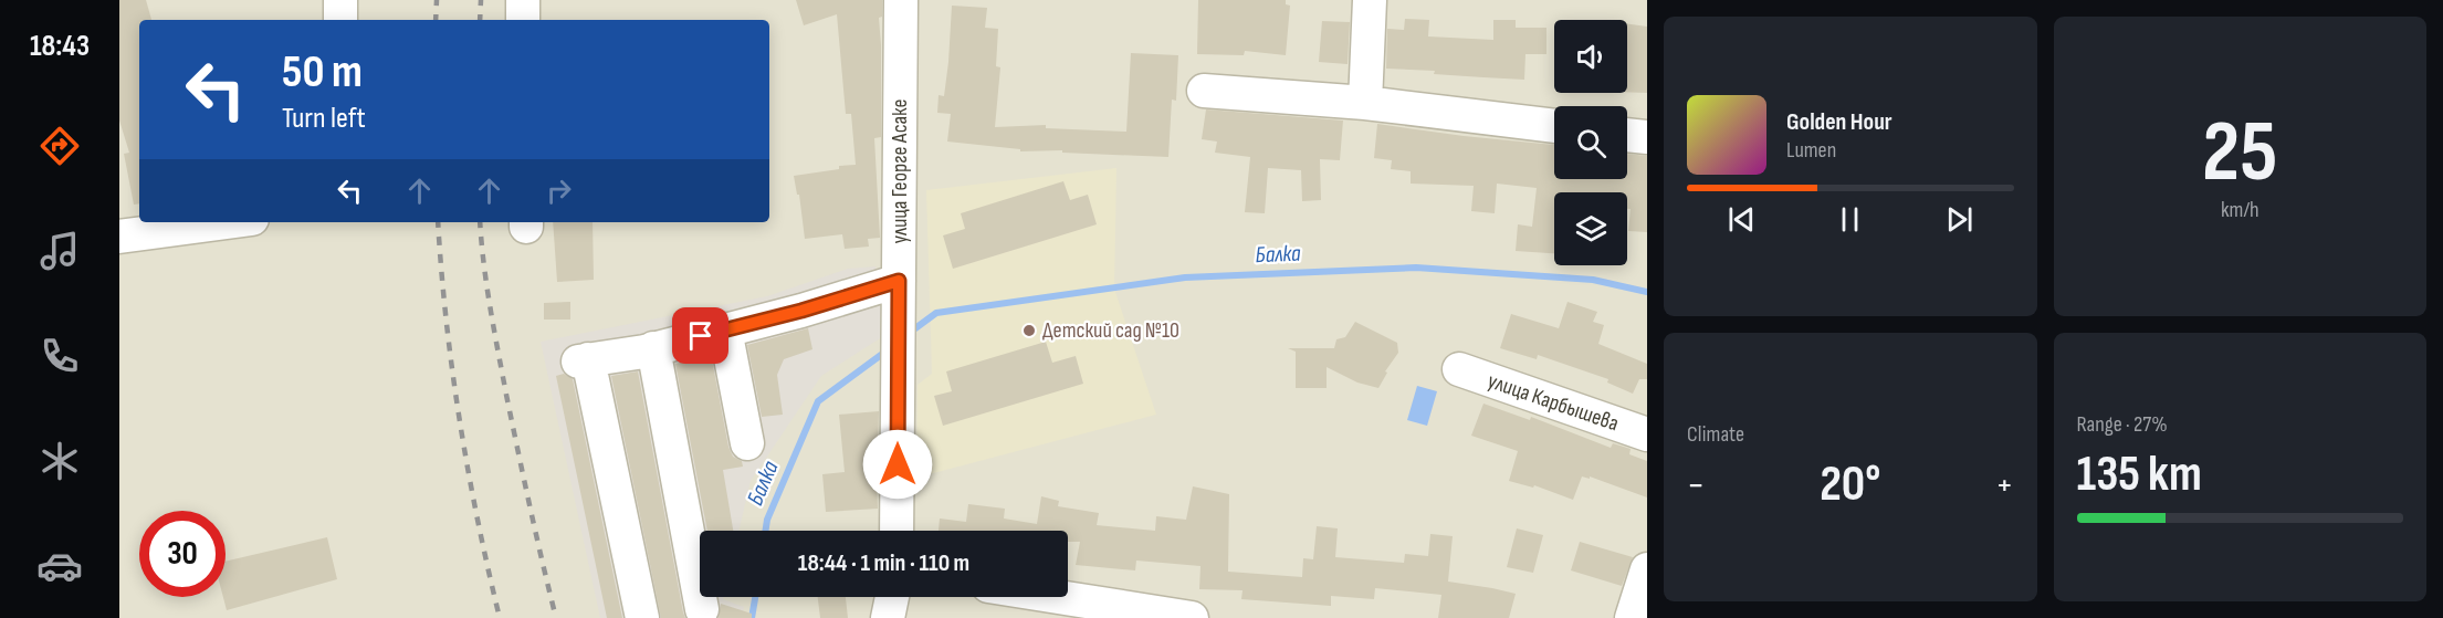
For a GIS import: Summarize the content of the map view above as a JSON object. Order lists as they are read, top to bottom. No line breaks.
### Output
{"streets":{"street":["улица Георге Асаке","улица Карбышева"]},"water":["Балка"],"places":["Детский сад №10"],"page":{"tabs":"18:43","tile":[["25","km/h"],"Climate",["Range · 27%","135 km"]],"turn":["50 m","Turn left"],"song":["Golden Hour","Lumen"],"heat":["−","20°","+"],"limit":"30","trip":"18:44 · 1 min · 110 m"}}
